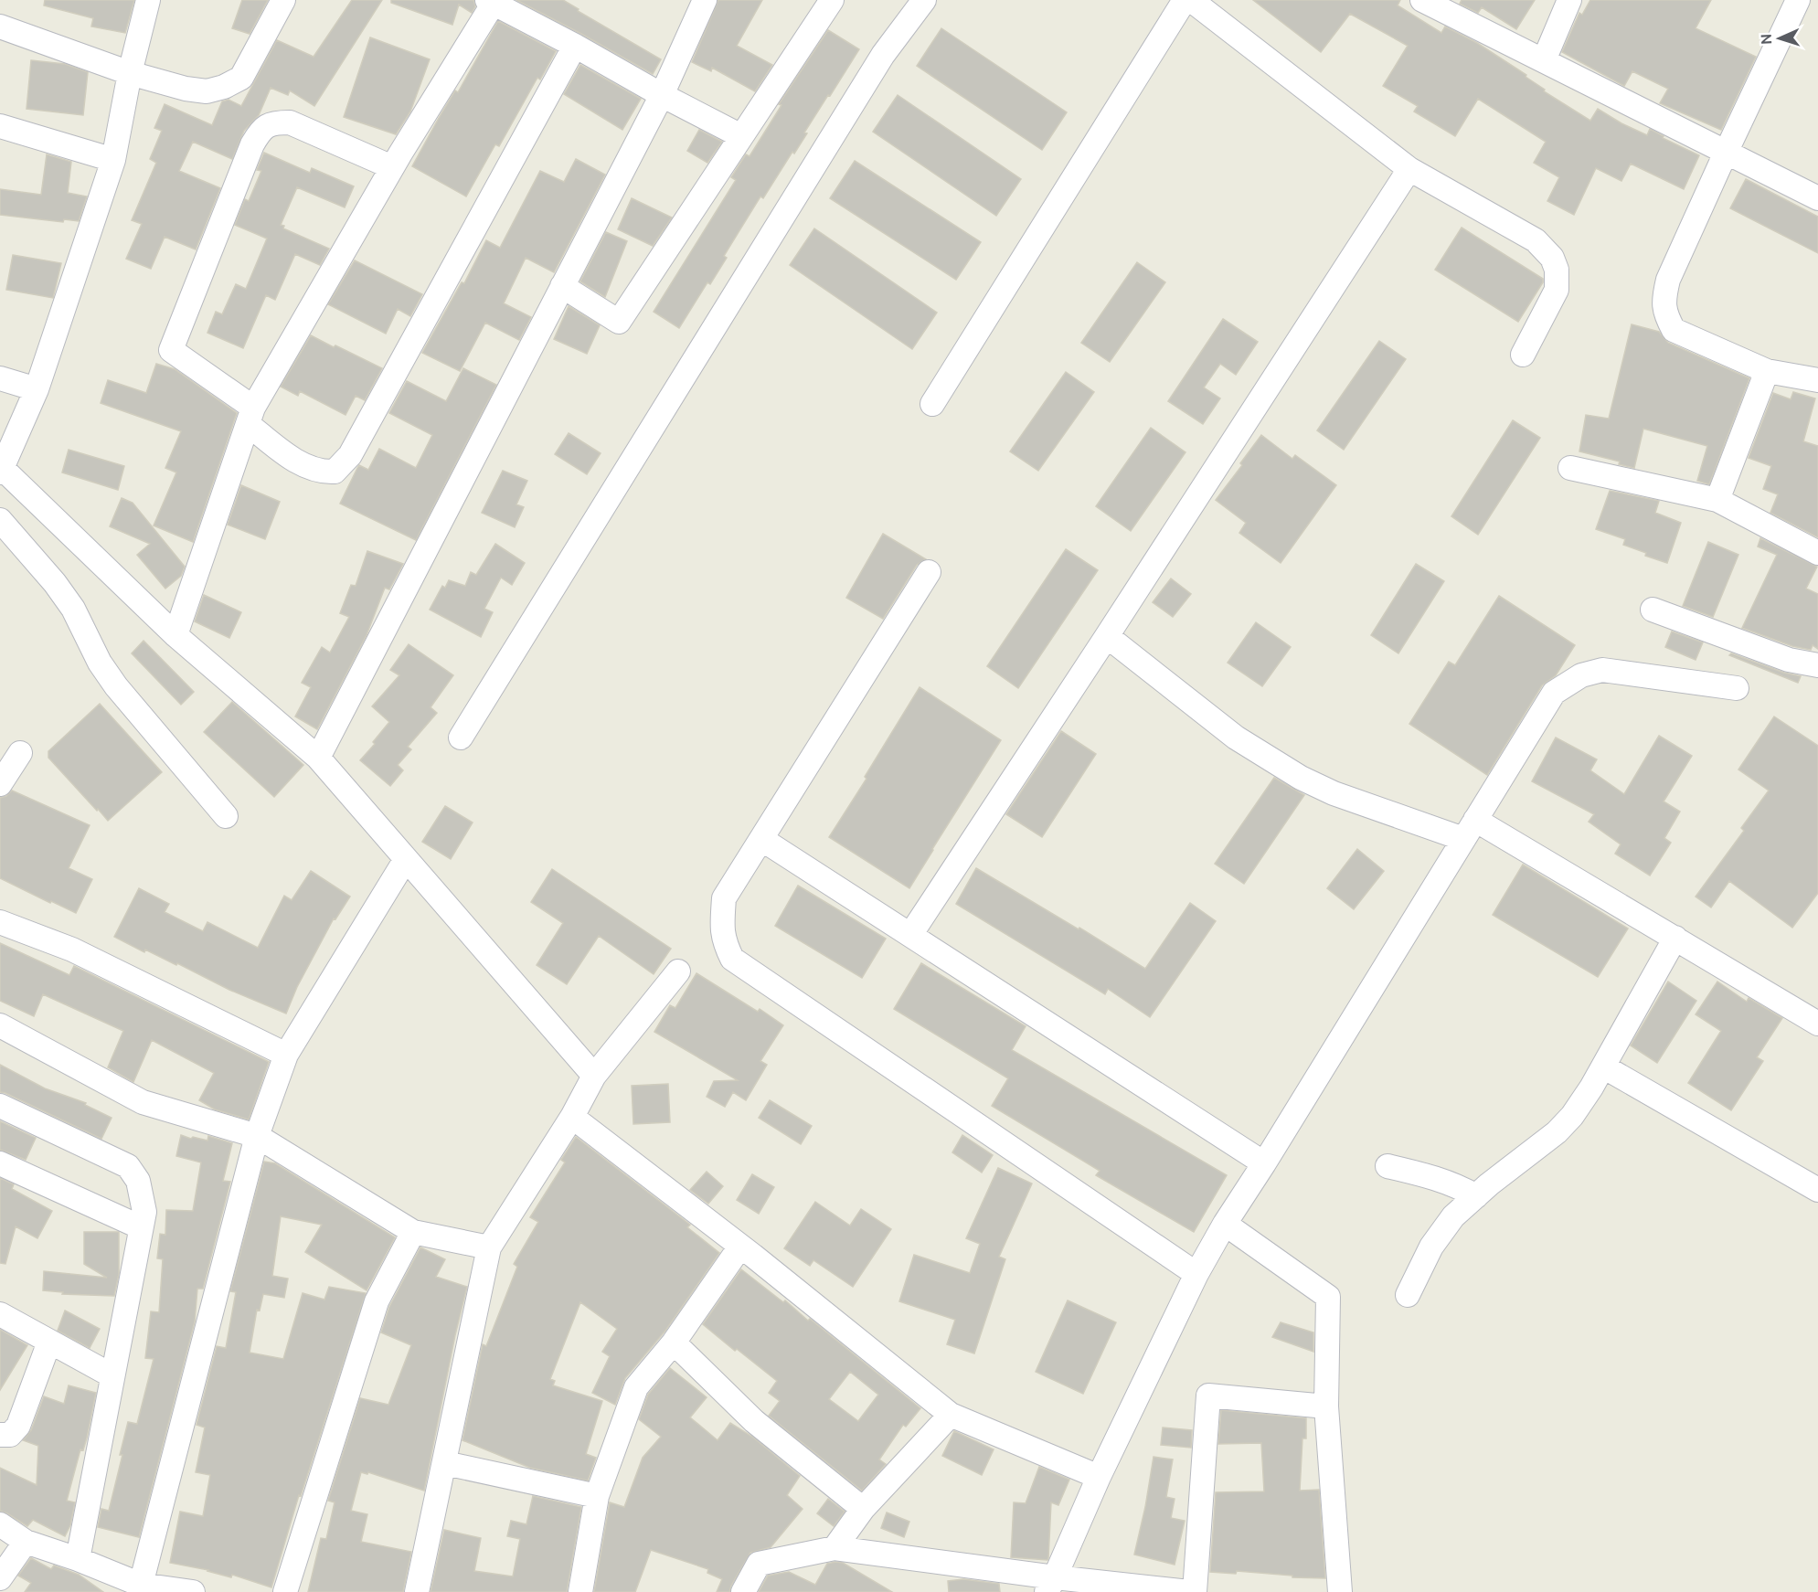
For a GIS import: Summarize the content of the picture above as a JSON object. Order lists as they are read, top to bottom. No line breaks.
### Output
{"north":"left"}
